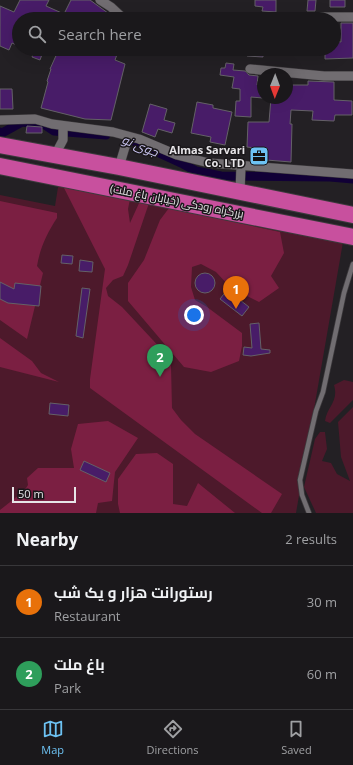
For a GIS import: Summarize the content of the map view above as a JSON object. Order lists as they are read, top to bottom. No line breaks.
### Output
{"streets":{"highway":["بزرگراه رودکی (خیابان باغ ملت)"]},"water":["جوی نو"],"places":{"office":["Almas Sarvari Co. LTD"]},"scale_bar":"50 m","north":"bottom","page":{"search":"Search here","pins":["1","2"],"scale":"50 m","heading":["Nearby","2 results"],"list":[{"mark":"1","name":"رستورانت هزار و یک شب","note":"Restaurant","value":"30 m"},{"mark":"2","name":"باغ ملت","note":"Park","value":"60 m"}],"nav":["Map","Directions","Saved"]}}
